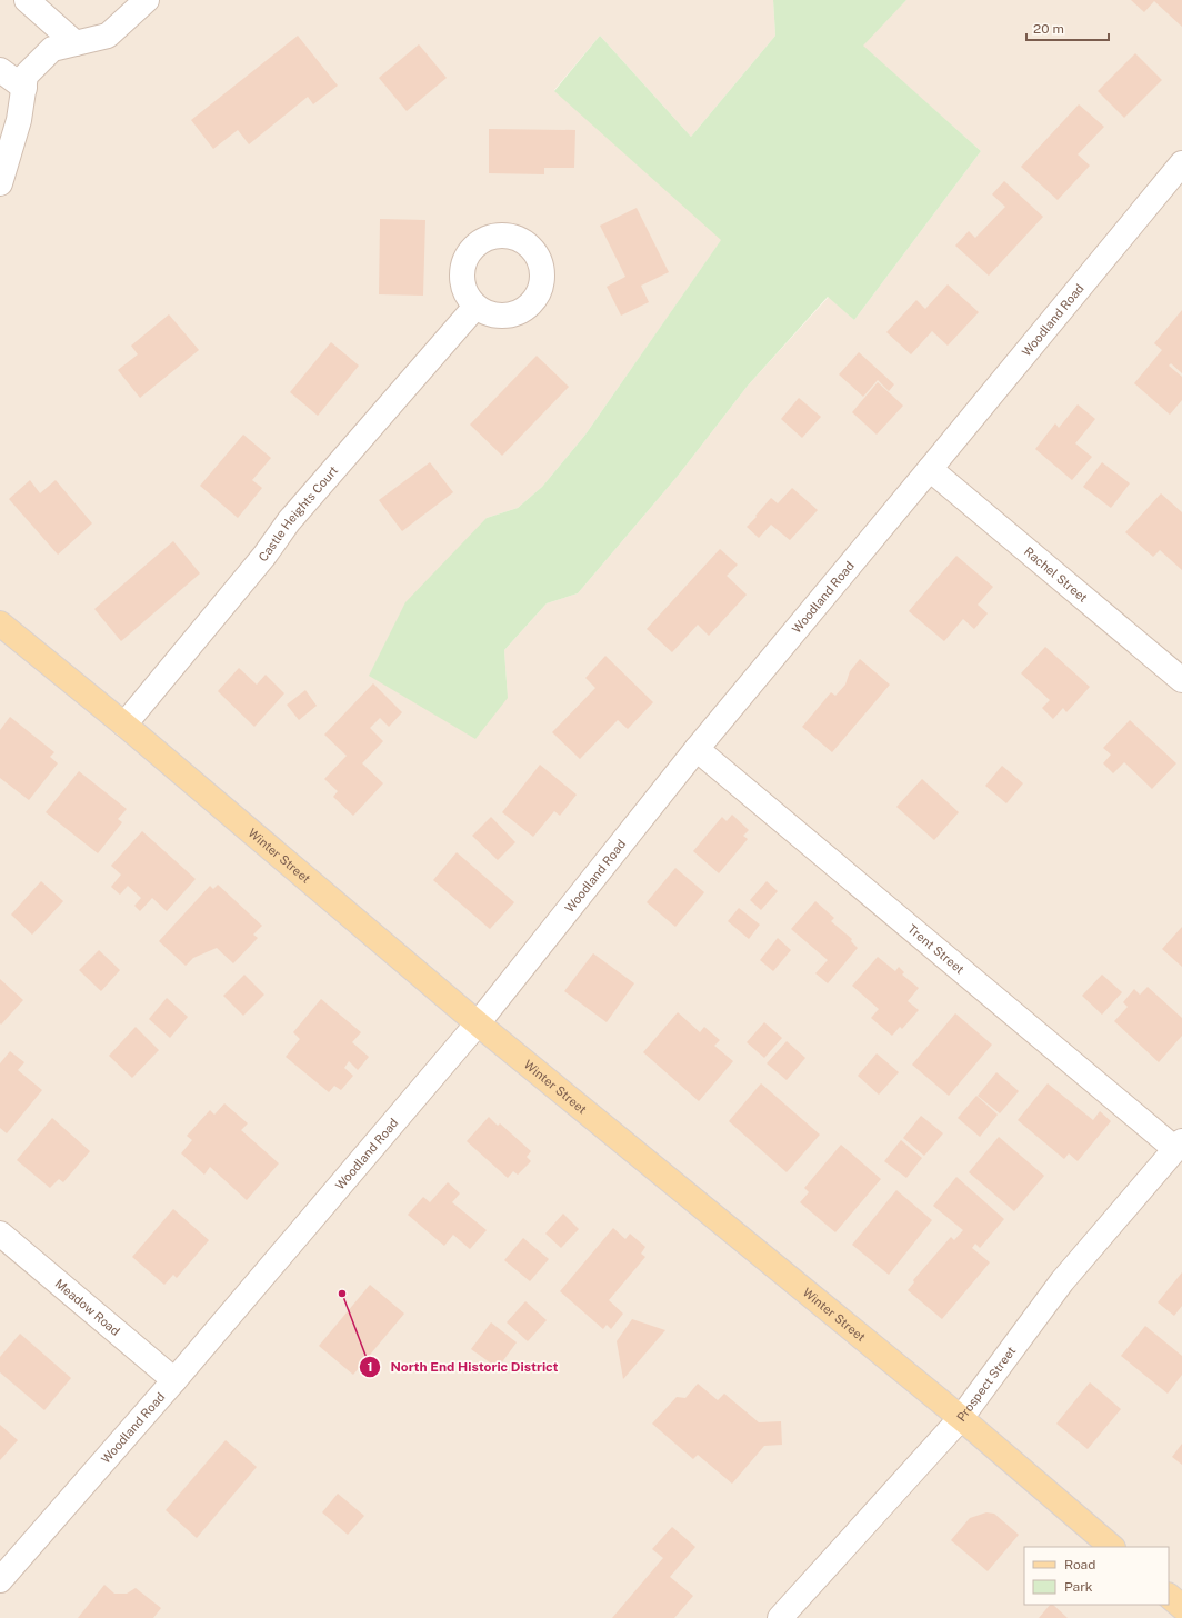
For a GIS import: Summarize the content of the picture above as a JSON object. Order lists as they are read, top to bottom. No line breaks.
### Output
{"streets":{"main road":["Winter Street"],"street":["Woodland Road","Castle Heights Court","Rachel Street","Trent Street","Meadow Road","Prospect Street"]},"crossings":[["Woodland Road","Rachel Street"],["Woodland Road","Winter Street"],["Woodland Road","Trent Street"],["Woodland Road","Meadow Road"],["Castle Heights Court","Winter Street"],["Winter Street","Prospect Street"],["Trent Street","Prospect Street"]],"places":["North End Historic District"],"legend":["Road","Park"],"scale_bar":"20 m"}
